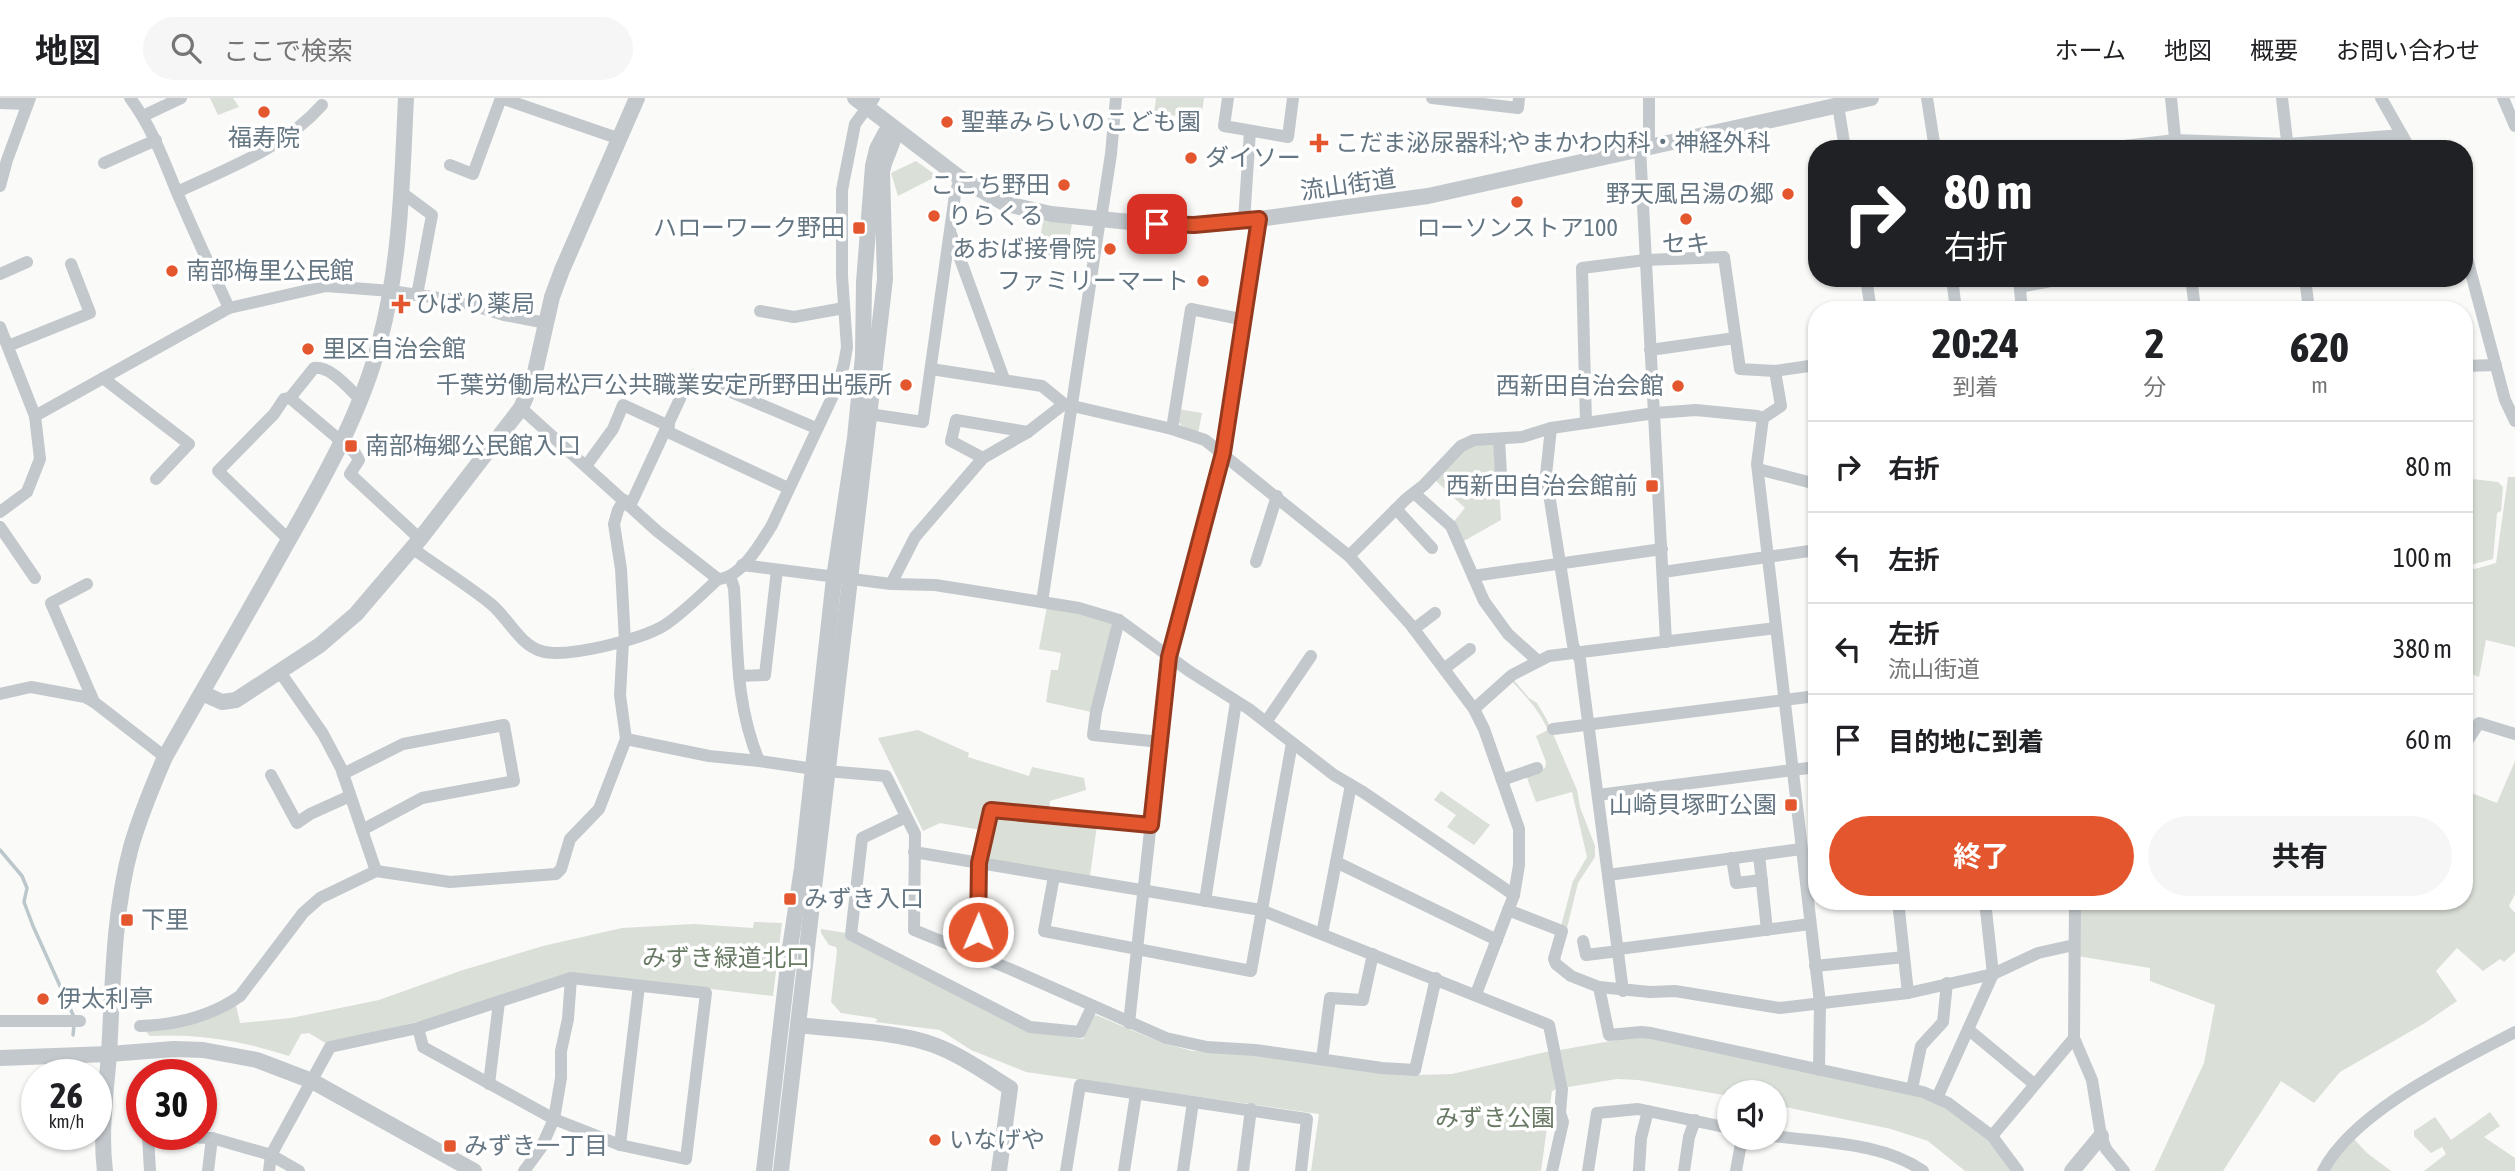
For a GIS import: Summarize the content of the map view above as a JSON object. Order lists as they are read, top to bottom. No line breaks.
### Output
{"streets":{"street":["流山街道"]},"parks":["みずき緑道北口","みずき公園"],"places":{"other":["福寿院","聖華みらいのこども園","ダイソー","ここち野田","野天風呂湯の郷","ローソンストア100","りらくる","セキ","あおば接骨院","南部梅里公民館","ファミリーマート","里区自治会館","千葉労働局松戸公共職業安定所野田出張所","西新田自治会館","伊太利亭","いなげや"],"health":["こだま泌尿器科;やまかわ内科・神経外科","ひばり薬局"],"transit":["ハローワーク野田","南部梅郷公民館入口","西新田自治会館前","山崎貝塚町公園","みずき入口","下里","みずき一丁目"]},"page":{"header":"地図","search":"ここで検索","nav":["ホーム","地図","概要","お問い合わせ"],"turn":["80 m","右折"],"eta":["20:24","到着","2","分","620","m"],"list":[{"name":"右折","value":"80 m"},{"name":"左折","value":"100 m"},{"name":"左折","note":"流山街道","value":"380 m"},{"name":"目的地に到着","value":"60 m"}],"buttons":["終了","共有"],"speed":"26 km/h","limit":"30"}}
